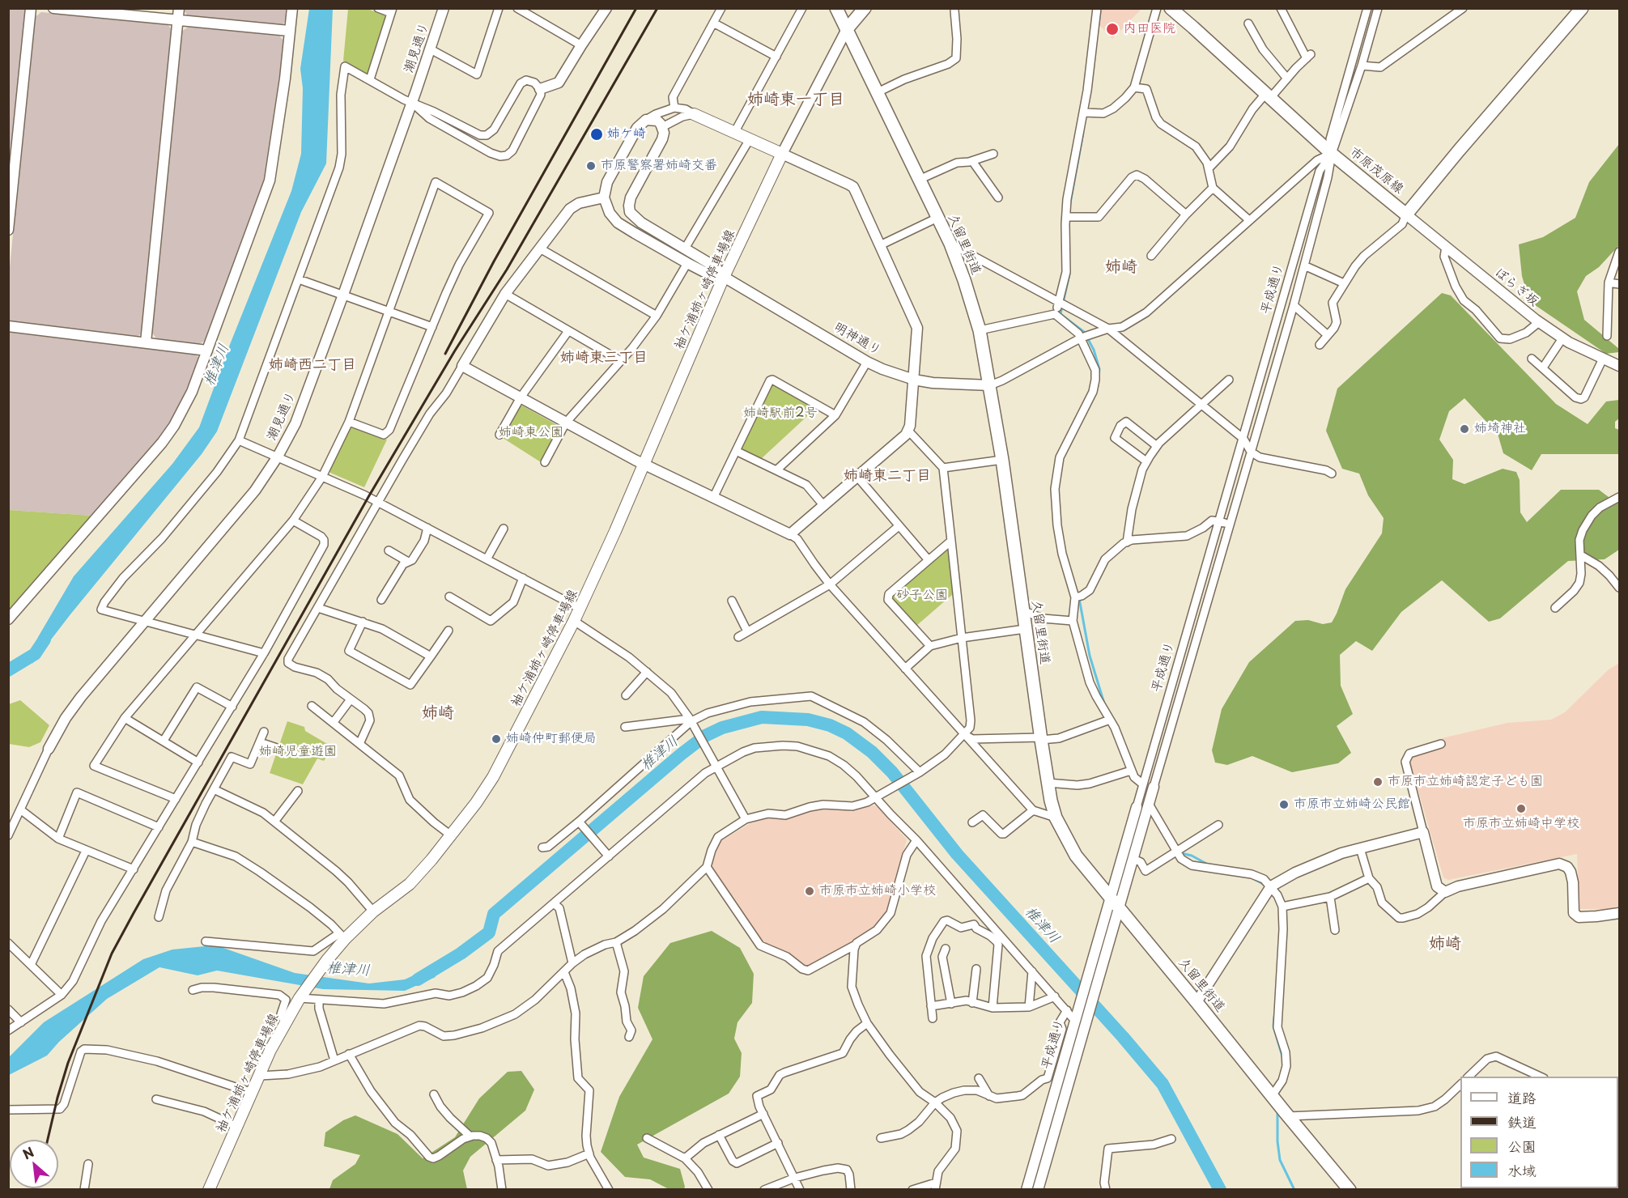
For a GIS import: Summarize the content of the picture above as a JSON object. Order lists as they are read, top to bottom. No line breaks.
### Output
{"streets":{"main road":["市原茂原線","久留里街道","袖ケ浦姉ヶ崎停車場線"],"street":["潮見通り","ぼらぎ坂","平成通り","明神通り"]},"crossings":[["市原茂原線","ぼらぎ坂"],["市原茂原線","平成通り"],["久留里街道","平成通り"],["久留里街道","明神通り"],["袖ケ浦姉ヶ崎停車場線","明神通り"]],"districts":["姉崎東一丁目","姉崎","姉崎東三丁目","姉崎西二丁目","姉崎東二丁目","姉崎","姉崎"],"water":["椎津川"],"parks":["姉崎駅前2号","姉崎東公園","砂子公園","姉崎児童遊園"],"places":["内田医院","姉ケ崎","市原警察署姉崎交番","姉埼神社","姉崎仲町郵便局","市原市立姉崎認定子ども園","市原市立姉崎公民館","市原市立姉崎中学校","市原市立姉崎小学校"],"legend":["道路","鉄道","公園","水域"],"north":"top left"}
